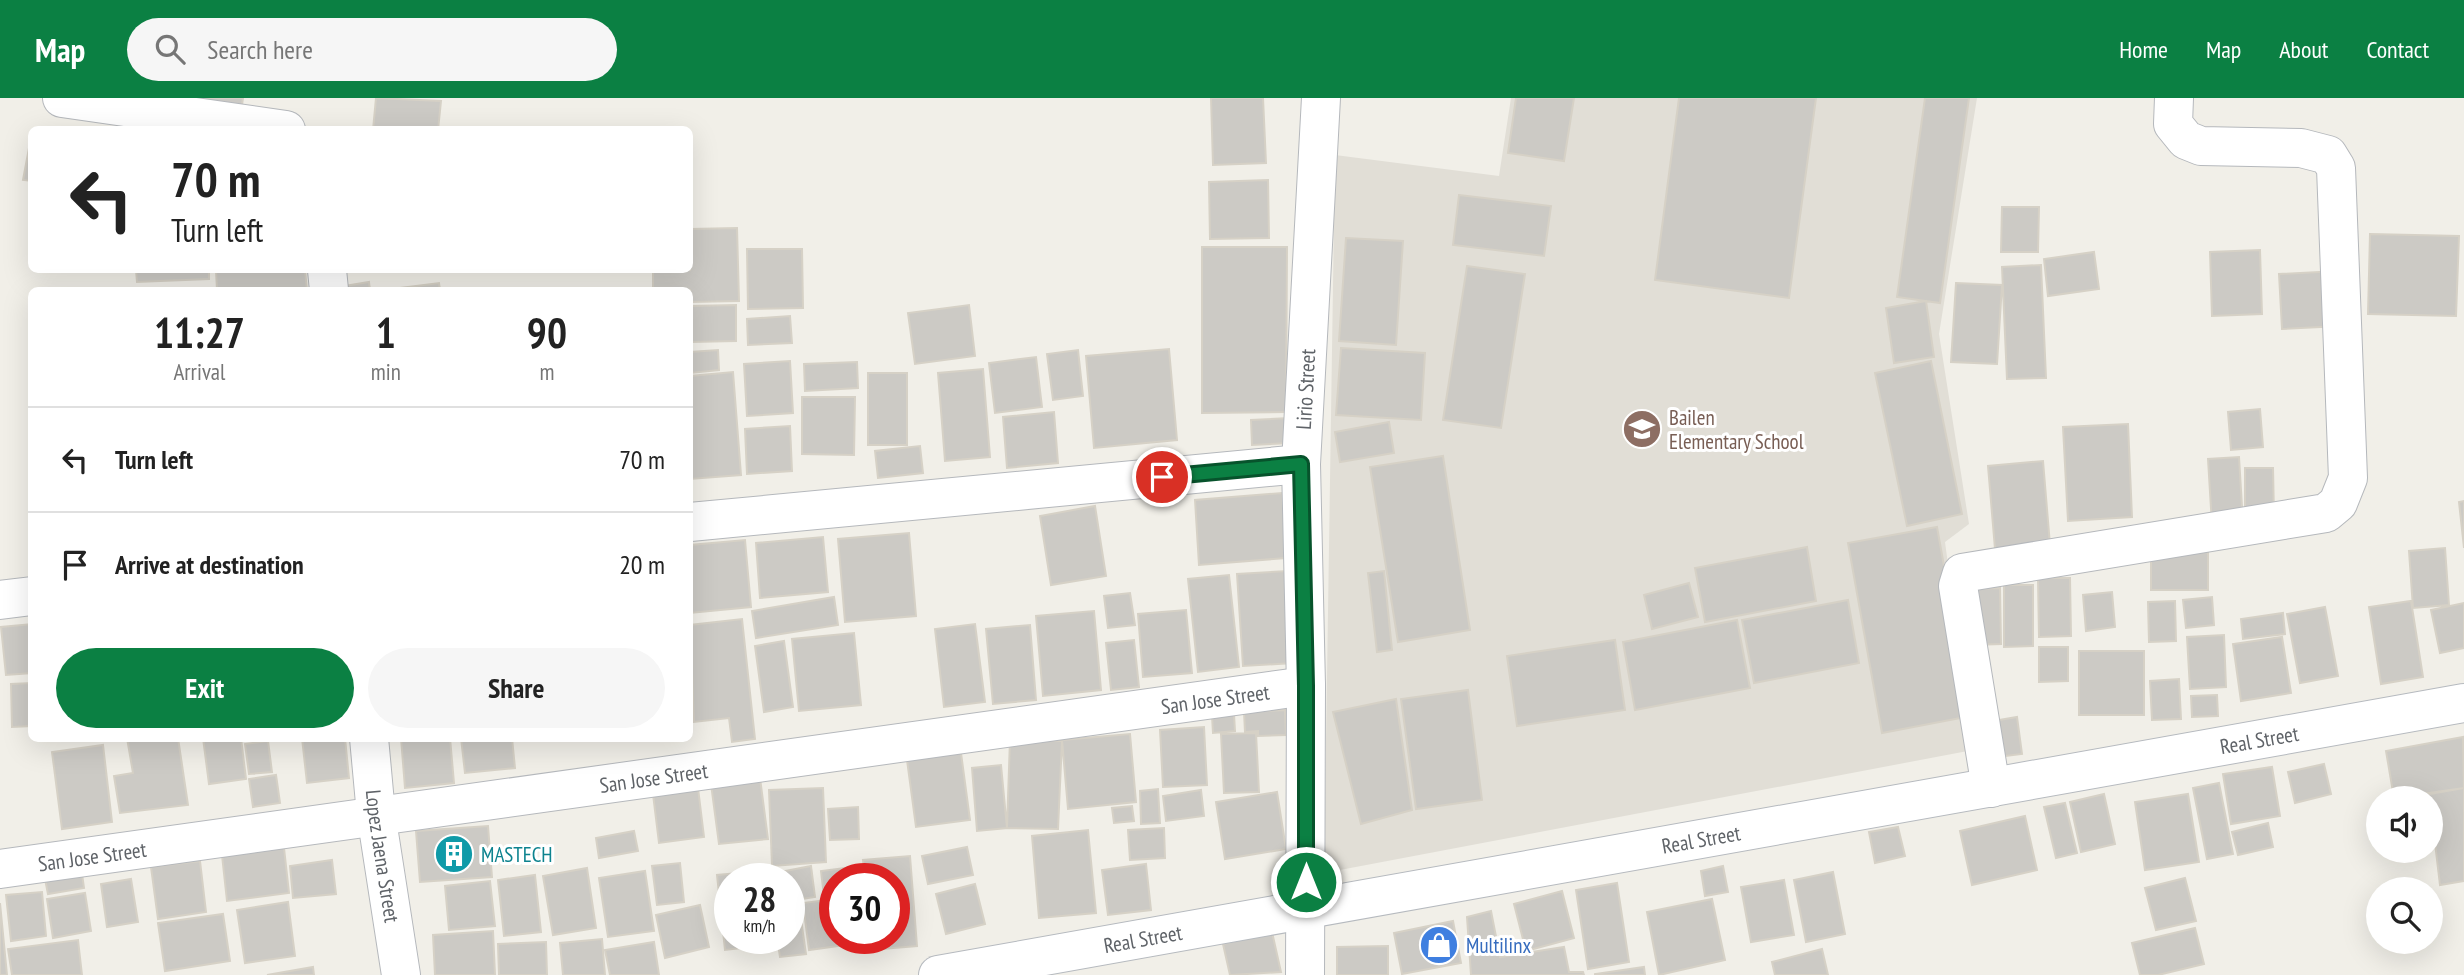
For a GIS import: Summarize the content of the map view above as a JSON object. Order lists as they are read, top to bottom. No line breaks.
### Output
{"streets":{"street":["Lirio Street","San Jose Street","Real Street","Lopez Jaena Street"]},"crossings":[["Lirio Street","San Jose Street"],["Lirio Street","Real Street"],["San Jose Street","Lopez Jaena Street"]],"places":{"school or university":["Bailen Elementary School"],"building":["MASTECH"],"shop":["Multilinx"]},"page":{"header":"Map","search":"Search here","nav":["Home","Map","About","Contact"],"turn":["70 m","Turn left"],"eta":["11:27","Arrival","1","min","90","m"],"list":[{"name":"Turn left","value":"70 m"},{"name":"Arrive at destination","value":"20 m"}],"buttons":["Exit","Share"],"speed":"28 km/h","limit":"30"}}
